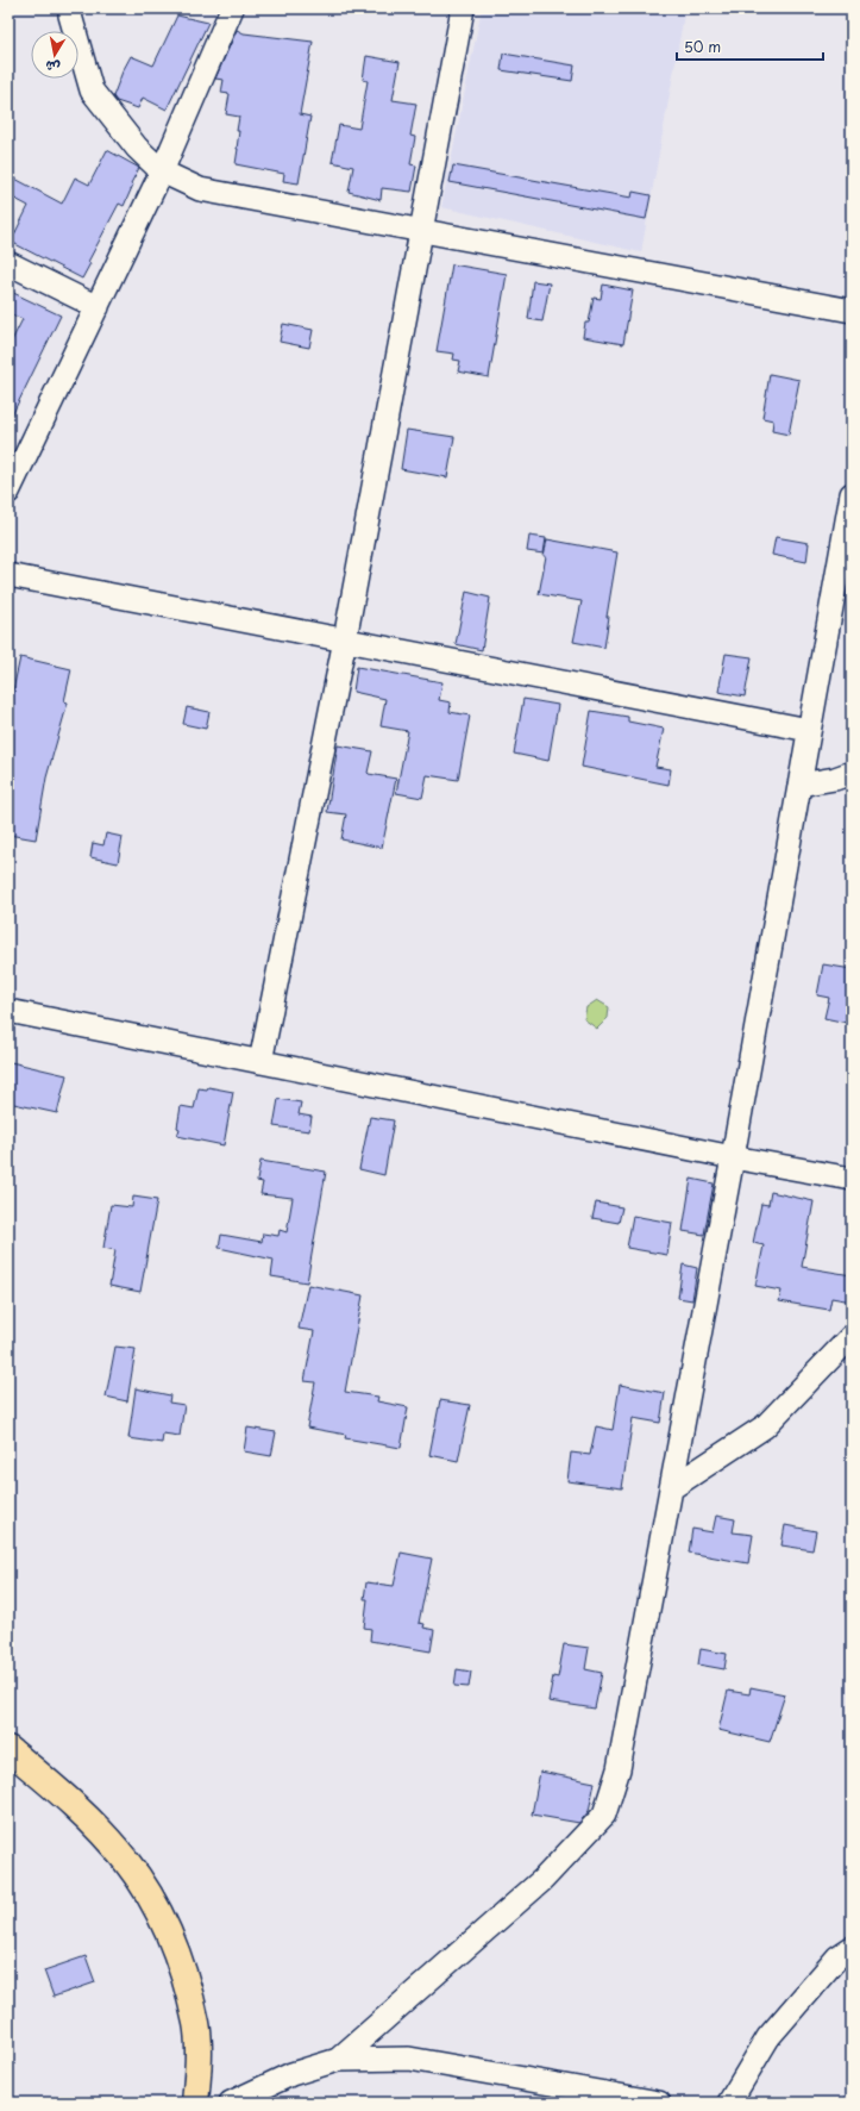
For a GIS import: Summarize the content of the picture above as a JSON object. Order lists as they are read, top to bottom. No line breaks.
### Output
{"scale_bar":"50 m","north":"bottom"}
